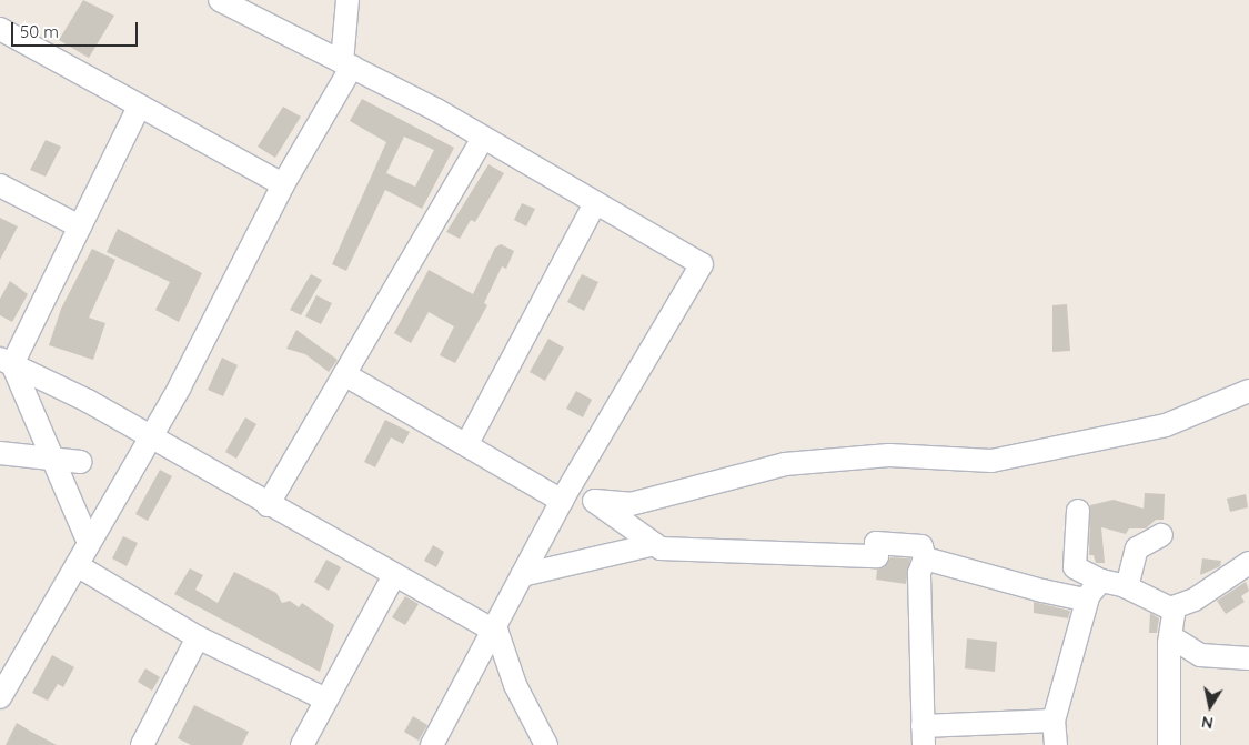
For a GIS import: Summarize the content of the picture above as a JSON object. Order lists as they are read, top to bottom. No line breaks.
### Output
{"scale_bar":"50 m","north":"bottom"}
